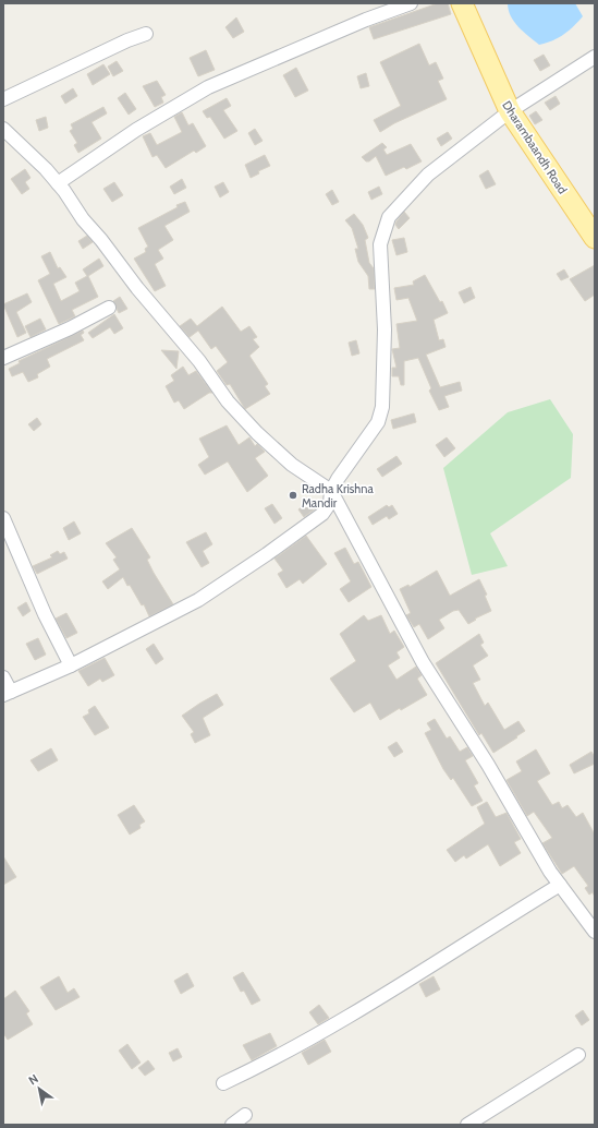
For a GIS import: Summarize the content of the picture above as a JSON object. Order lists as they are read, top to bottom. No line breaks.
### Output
{"streets":{"main road":["Dharambaandh Road"]},"places":["Radha Krishna Mandir"],"north":"top left"}
